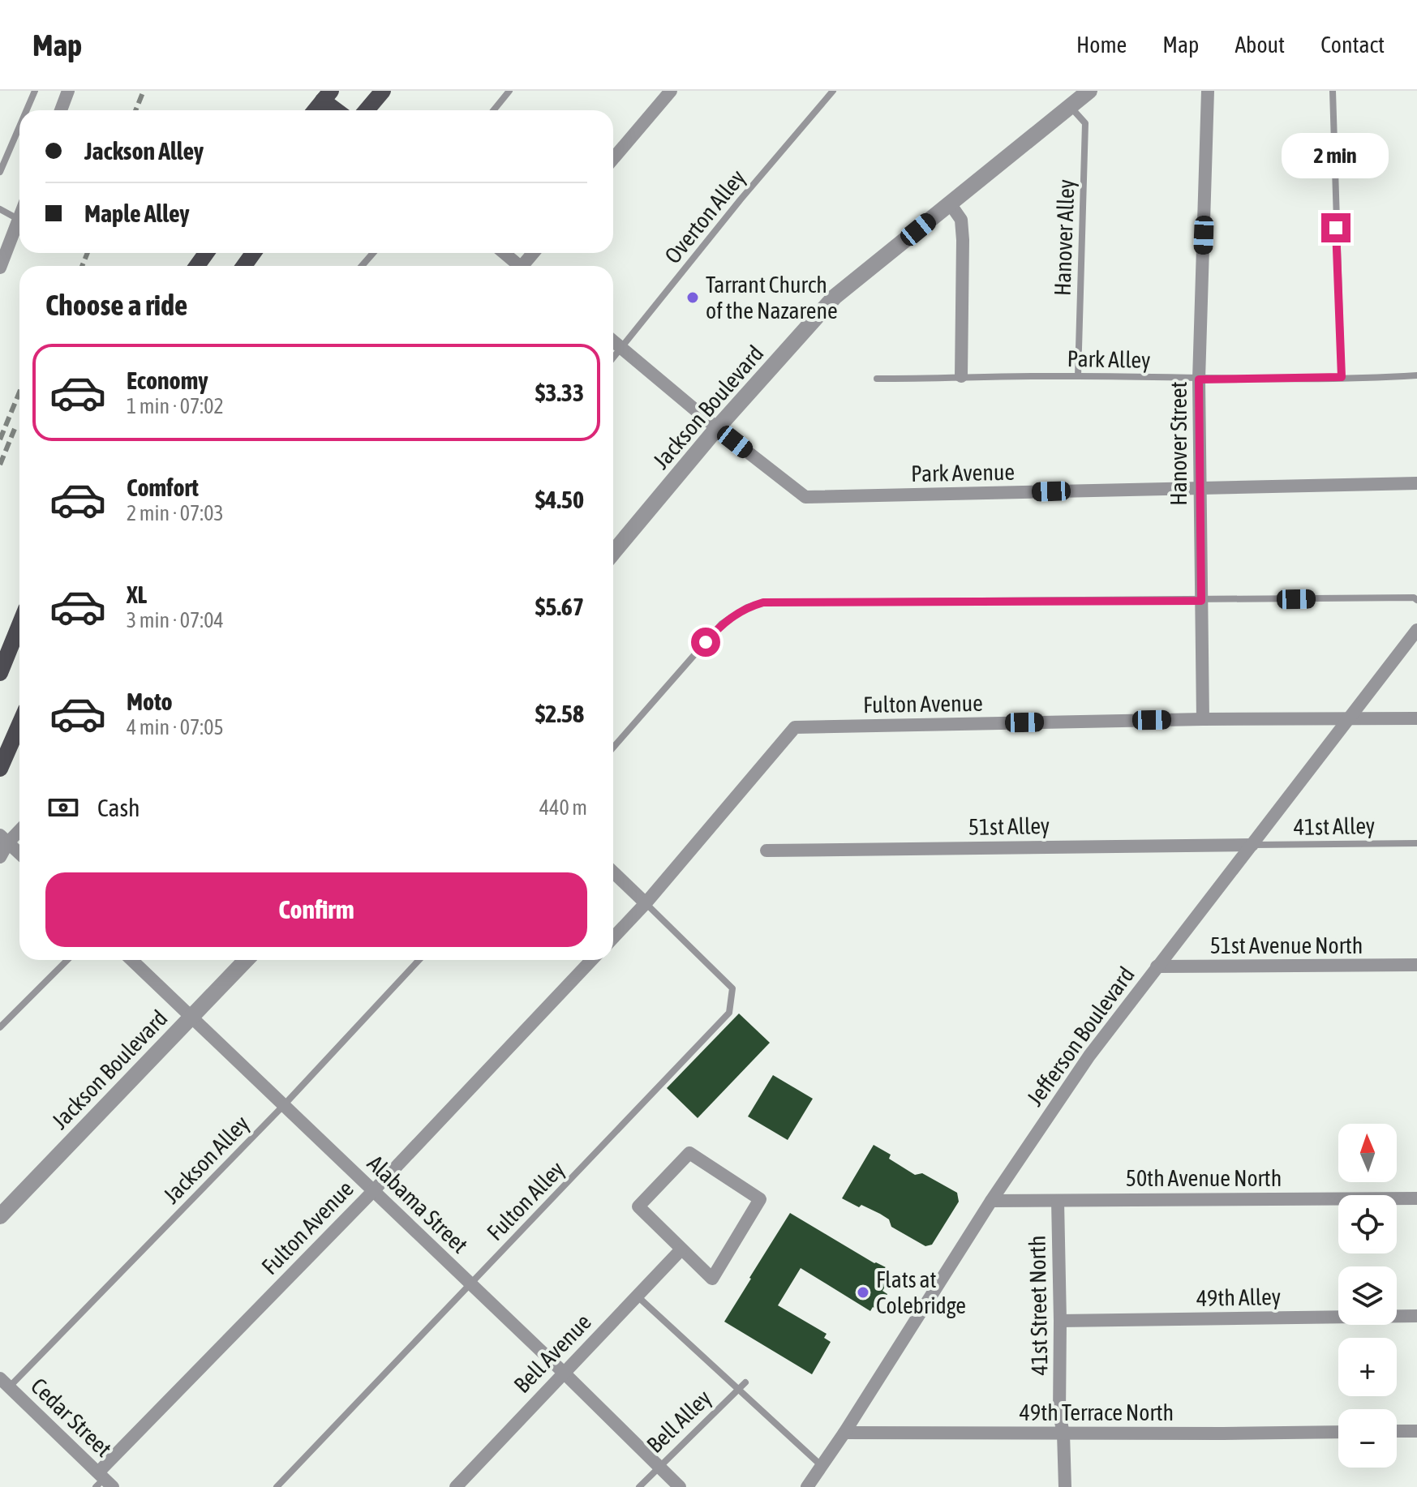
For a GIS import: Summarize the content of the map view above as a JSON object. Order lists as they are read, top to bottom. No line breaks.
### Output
{"streets":{"street":["Jackson Boulevard","Hanover Street","Park Avenue","Fulton Avenue","51st Alley","51st Avenue North","Jefferson Boulevard","50th Avenue North","Alabama Street","49th Alley","41st Street North","Bell Avenue","49th Terrace North","Cedar Street"],"lane":["Overton Alley","Hanover Alley","Park Alley","41st Alley","Jackson Alley","Fulton Alley","Bell Alley"]},"crossings":[["Overton Alley","Park Avenue"],["Hanover Alley","Park Alley"],["Hanover Alley","Jackson Boulevard"],["Park Alley","Hanover Street"],["Jackson Boulevard","Park Avenue"],["Jackson Boulevard","Alabama Street"],["Hanover Street","Park Avenue"],["Hanover Street","Fulton Avenue"],["Fulton Avenue","Jefferson Boulevard"],["Fulton Avenue","Fulton Alley"],["Fulton Avenue","Alabama Street"],["Fulton Avenue","Cedar Street"],["51st Alley","41st Alley"],["51st Alley","Jefferson Boulevard"],["41st Alley","Jefferson Boulevard"],["51st Avenue North","Jefferson Boulevard"],["Jefferson Boulevard","50th Avenue North"],["Jefferson Boulevard","49th Terrace North"],["Jackson Alley","Alabama Street"],["Jackson Alley","Cedar Street"],["50th Avenue North","41st Street North"],["Fulton Alley","Alabama Street"],["Alabama Street","Bell Avenue"],["Alabama Street","Bell Alley"],["49th Alley","41st Street North"],["41st Street North","49th Terrace North"]],"places":["Tarrant Church of the Nazarene","Flats at Colebridge"],"north":"top","page":{"header":"Map","nav":["Home","Map","About","Contact"],"banner":["Jackson Alley","Maple Alley"],"bubble":"2 min","heading":"Choose a ride","list":[{"name":"Economy","note":"1 min · 07:02","value":"$3.33"},{"name":"Comfort","note":"2 min · 07:03","value":"$4.50"},{"name":"XL","note":"3 min · 07:04","value":"$5.67"},{"name":"Moto","note":"4 min · 07:05","value":"$2.58"}],"pay":["Cash","440 m"],"buttons":"Confirm","map_buttons":["+","−"]}}
